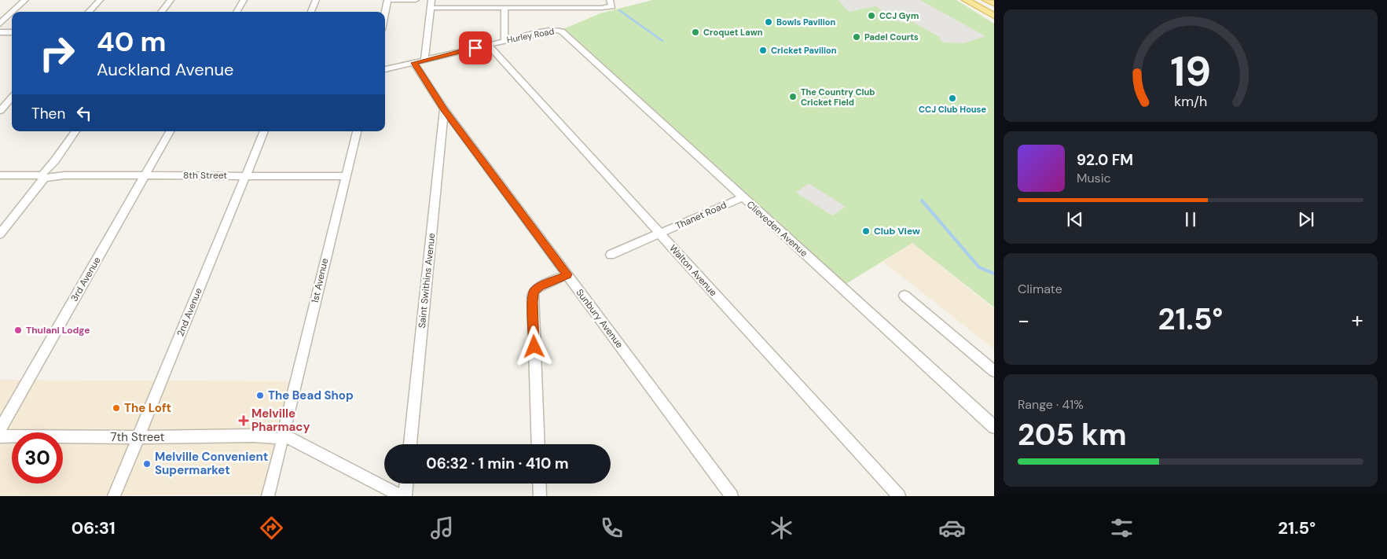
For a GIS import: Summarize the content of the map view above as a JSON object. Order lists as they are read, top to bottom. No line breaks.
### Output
{"streets":{"street":["Hurley Road","8th Street","Thanet Road","Clieveden Avenue","Walton Avenue","3rd Avenue","1st Avenue","Saint Swithins Avenue","2nd Avenue","Sunbury Avenue","7th Street"]},"crossings":[["Hurley Road","Clieveden Avenue"],["Hurley Road","Walton Avenue"],["Hurley Road","Sunbury Avenue"],["8th Street","3rd Avenue"],["8th Street","1st Avenue"],["8th Street","2nd Avenue"],["Thanet Road","Clieveden Avenue"],["Thanet Road","Walton Avenue"],["1st Avenue","7th Street"],["Saint Swithins Avenue","Sunbury Avenue"],["2nd Avenue","7th Street"]],"places":{"other":["CCJ Gym","Bowls Pavilion","Croquet Lawn","Padel Courts","Cricket Pavilion","The Country Club Cricket Field","CCJ Club House","Club View","Thulani Lodge","The Bead Shop","The Loft","Melville Convenient Supermarket"],"health":["Melville Pharmacy"]},"page":{"turn":["40 m","Auckland Avenue"],"then":"Then","song":["92.0 FM","Music"],"tile":["Climate",["Range · 41%","205 km"]],"heat":["−","21.5°","+"],"limit":"30","trip":"06:32 · 1 min · 410 m","tabs":["06:31","21.5°"],"gauge":["19","km/h"]}}
